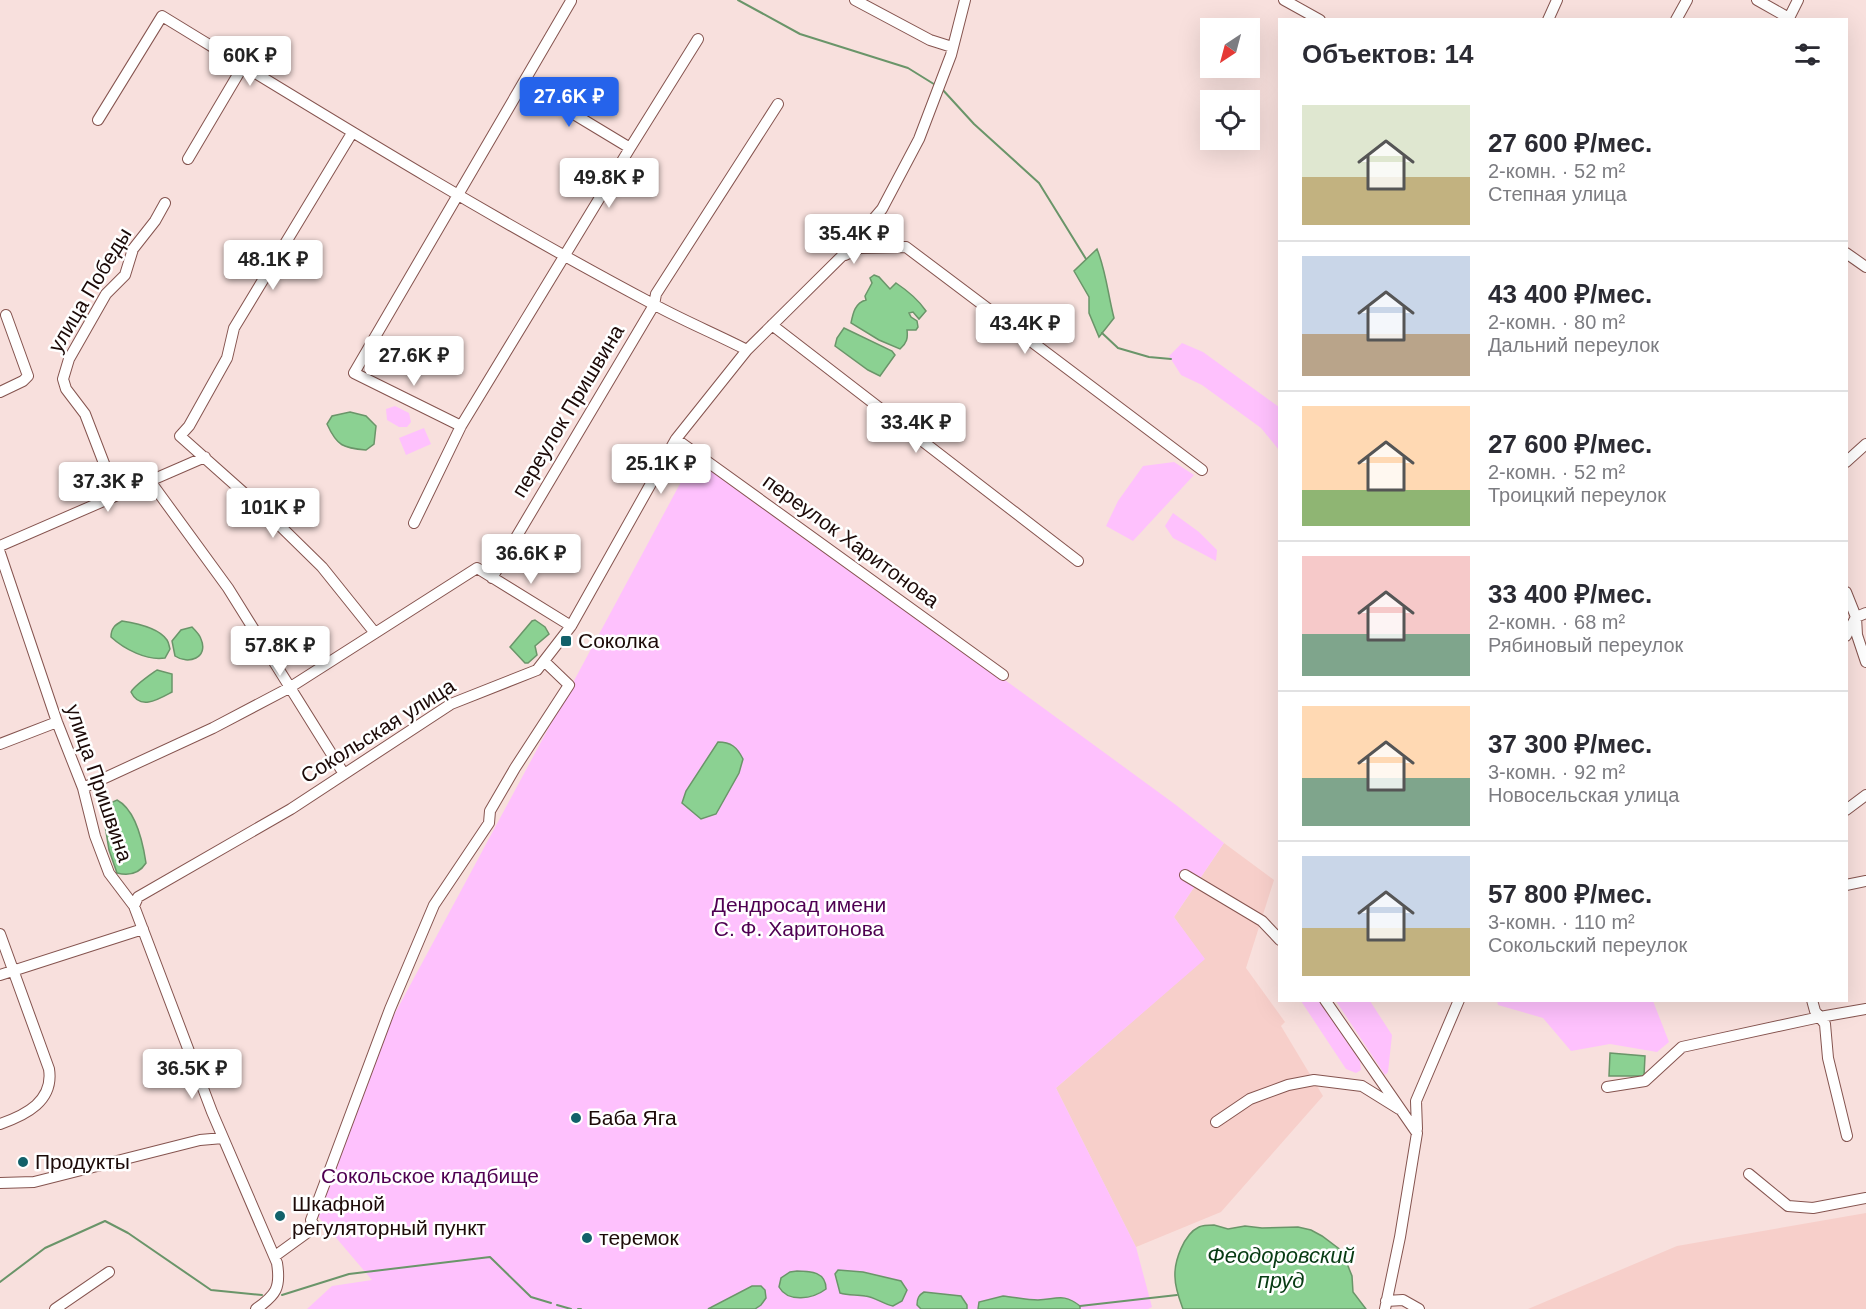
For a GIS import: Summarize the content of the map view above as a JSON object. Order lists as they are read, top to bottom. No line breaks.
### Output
{"streets":{"street":["улица Победы","переулок Пришвина","переулок Харитонова","Сокольская улица","улица Пришвина"]},"crossings":[["переулок Харитонова","Сокольская улица"],["Сокольская улица","улица Пришвина"]],"water":["Феодоровский пруд"],"parks":["Дендросад имени С. Ф. Харитонова","Сокольское кладбище"],"places":{"transit":["Соколка"],"other":["Баба Яга","Продукты","Шкафной регуляторный пункт","теремок"]},"north":"bottom left","page":{"heading":"Объектов: 14","price":["60K ₽","27.6K ₽","49.8K ₽","35.4K ₽","48.1K ₽","43.4K ₽","27.6K ₽","33.4K ₽","25.1K ₽","37.3K ₽","101K ₽","36.6K ₽","57.8K ₽","36.5K ₽"],"list":[{"name":"27 600 ₽/мес.","note":"2-комн. · 52 m² · Степная улица"},{"name":"43 400 ₽/мес.","note":"2-комн. · 80 m² · Дальний переулок"},{"name":"27 600 ₽/мес.","note":"2-комн. · 52 m² · Троицкий переулок"},{"name":"33 400 ₽/мес.","note":"2-комн. · 68 m² · Рябиновый переулок"},{"name":"37 300 ₽/мес.","note":"3-комн. · 92 m² · Новосельская улица"},{"name":"57 800 ₽/мес.","note":"3-комн. · 110 m² · Сокольский переулок"}]}}
